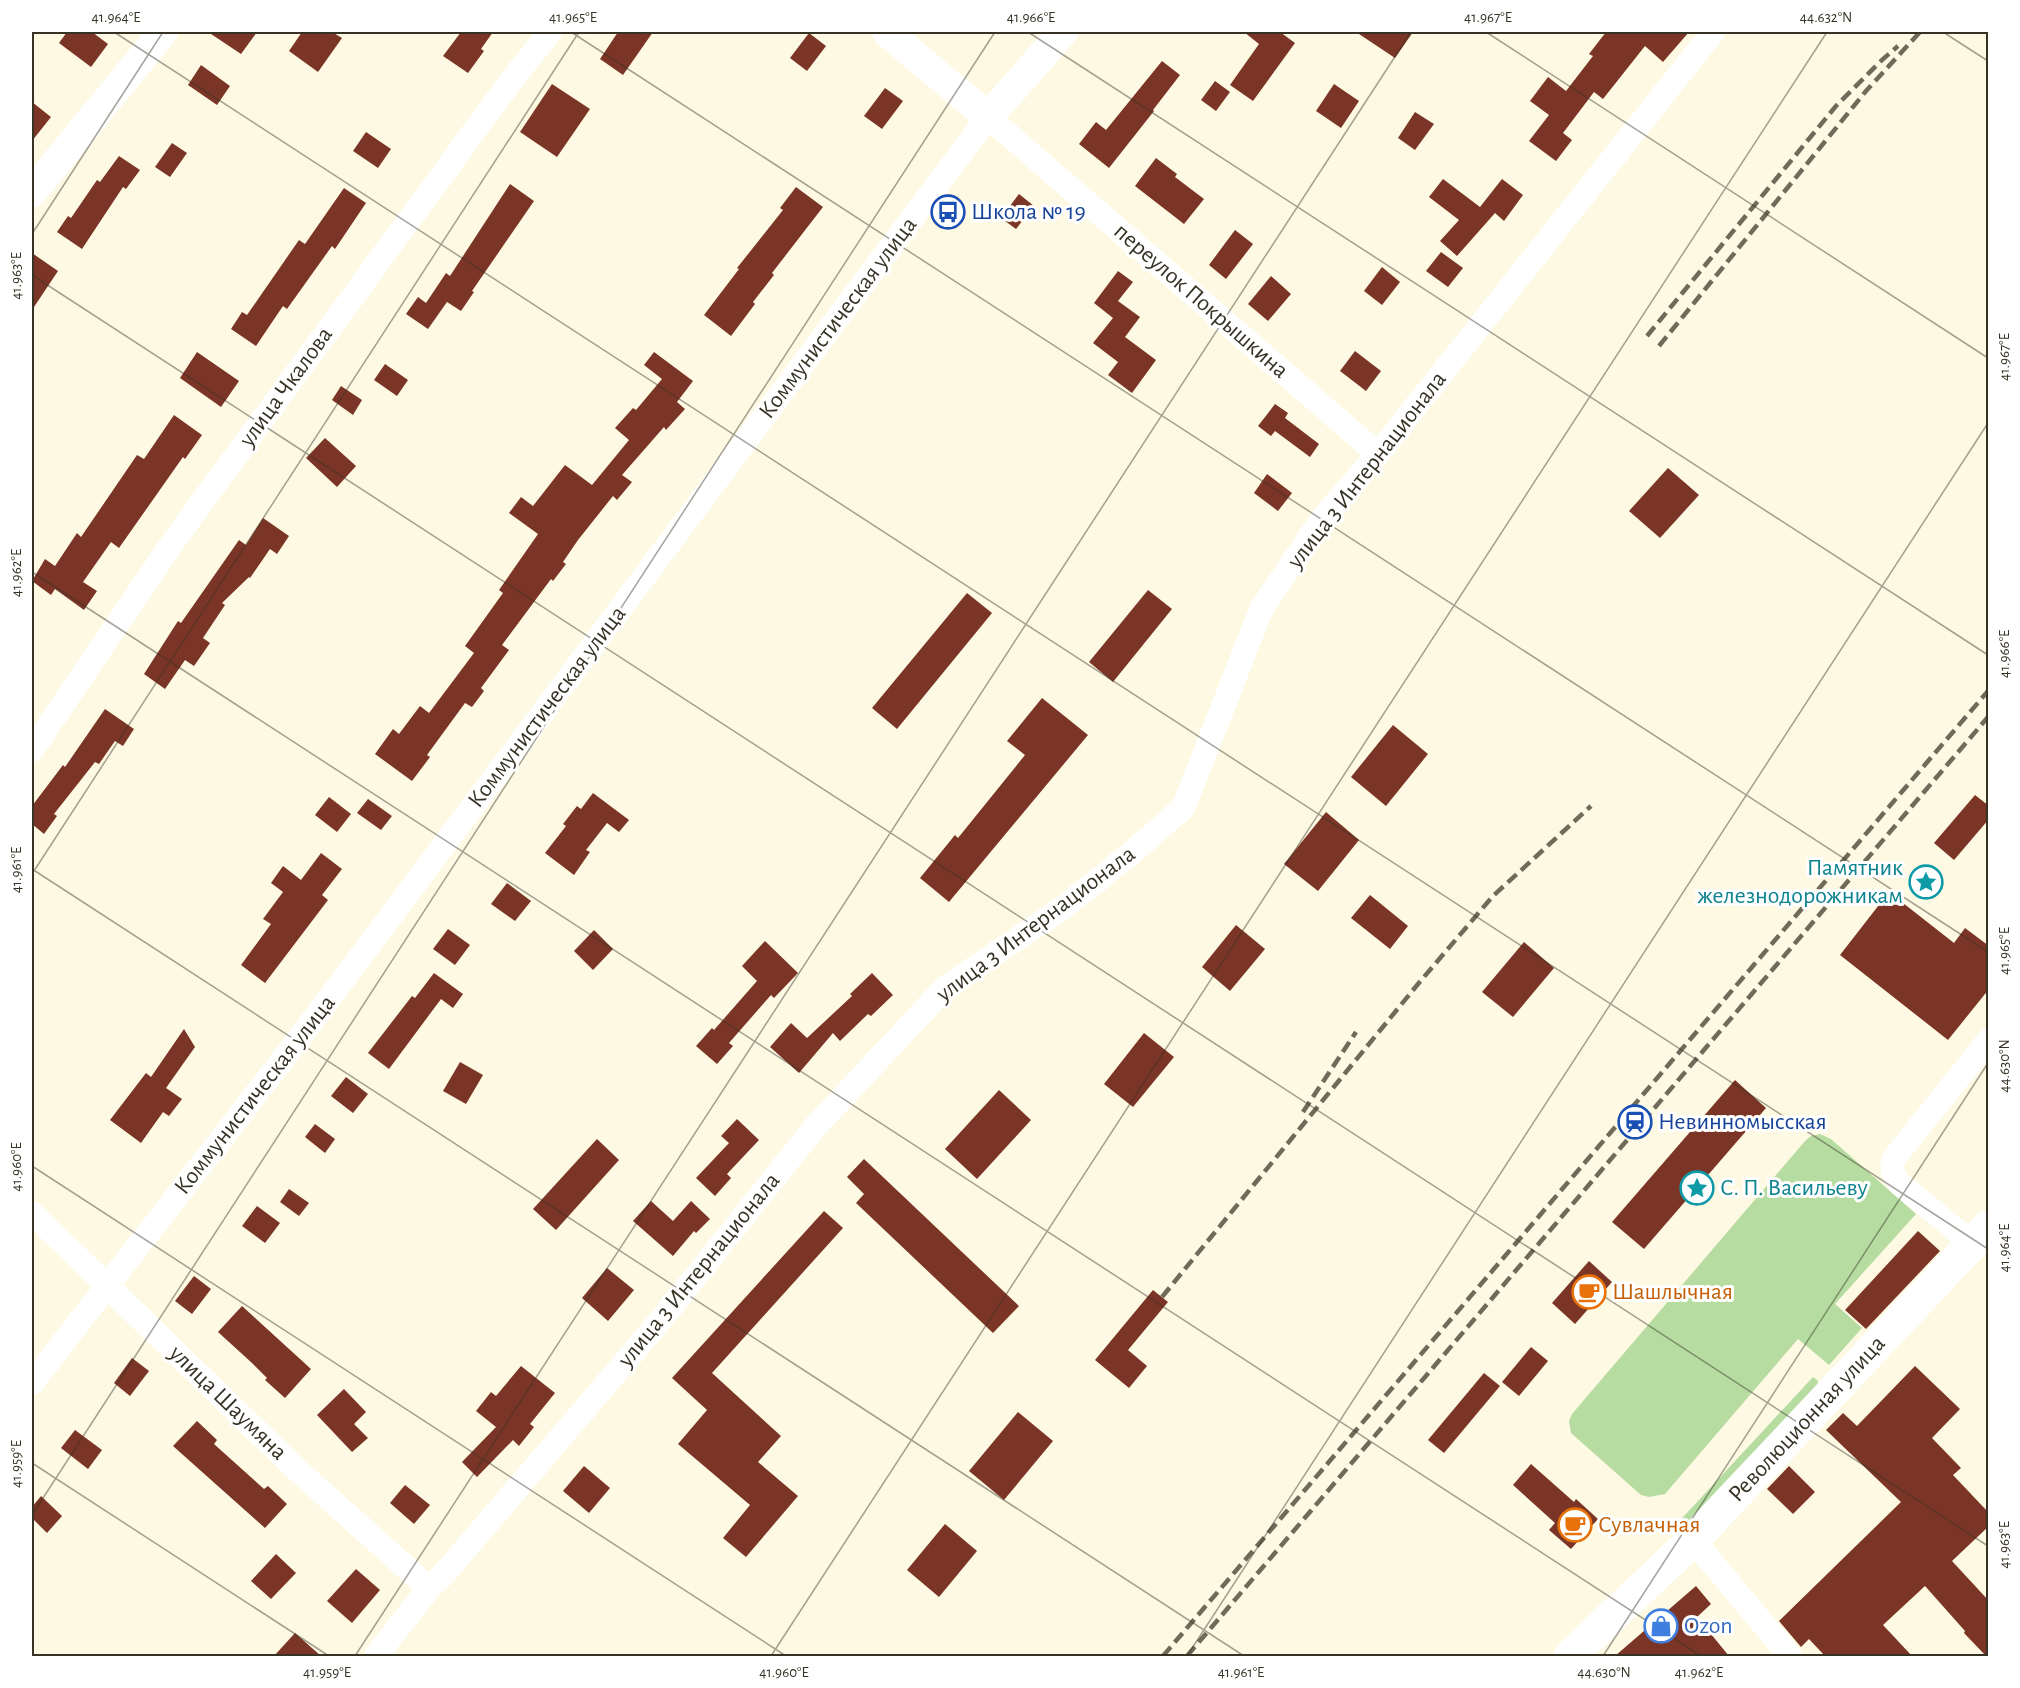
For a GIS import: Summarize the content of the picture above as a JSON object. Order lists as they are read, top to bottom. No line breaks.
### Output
{"streets":{"main road":["Революционная улица"],"street":["переулок Покрышкина","Коммунистическая улица","улица Чкалова","улица 3 Интернационала","улица Шаумяна"]},"crossings":[["переулок Покрышкина","Коммунистическая улица"],["переулок Покрышкина","улица 3 Интернационала"],["Коммунистическая улица","улица Шаумяна"],["улица 3 Интернационала","улица Шаумяна"]],"places":{"bus stop":["Школа № 19"],"place":["Памятник железнодорожникам","С. П. Васильеву"],"station":["Невинномысская"],"cafe":["Шашлычная","Сувлачная"],"shop":["Ozon"]},"coordinates":["41.964°E","41.965°E","41.966°E","41.967°E","44.632°N","41.963°E","41.962°E","41.961°E","44.630°N","41.960°E","41.959°E"]}
